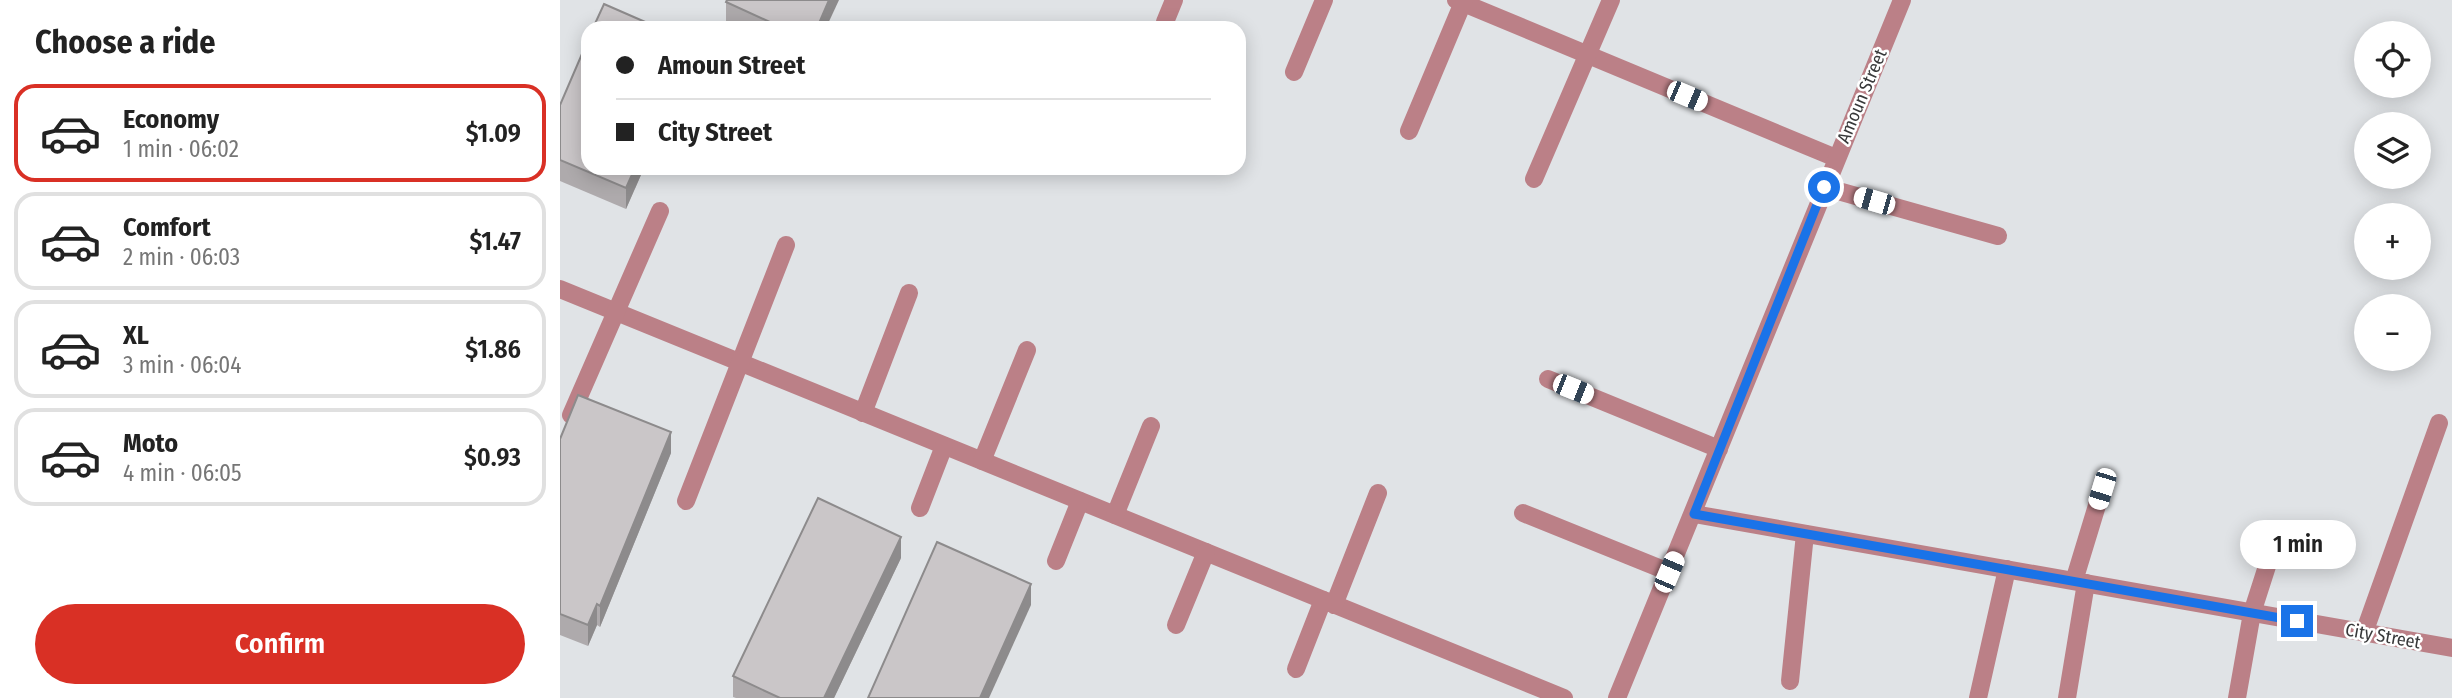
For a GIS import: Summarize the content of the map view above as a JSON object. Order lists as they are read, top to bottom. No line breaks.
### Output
{"streets":{"lane":["Amoun Street","City Street"]},"crossings":[["Amoun Street","City Street"]],"page":{"heading":"Choose a ride","map_buttons":["+","−"],"banner":["Amoun Street","City Street"],"list":[{"name":"Economy","note":"1 min · 06:02","value":"$1.09"},{"name":"Comfort","note":"2 min · 06:03","value":"$1.47"},{"name":"XL","note":"3 min · 06:04","value":"$1.86"},{"name":"Moto","note":"4 min · 06:05","value":"$0.93"}],"bubble":"1 min","buttons":"Confirm"}}
